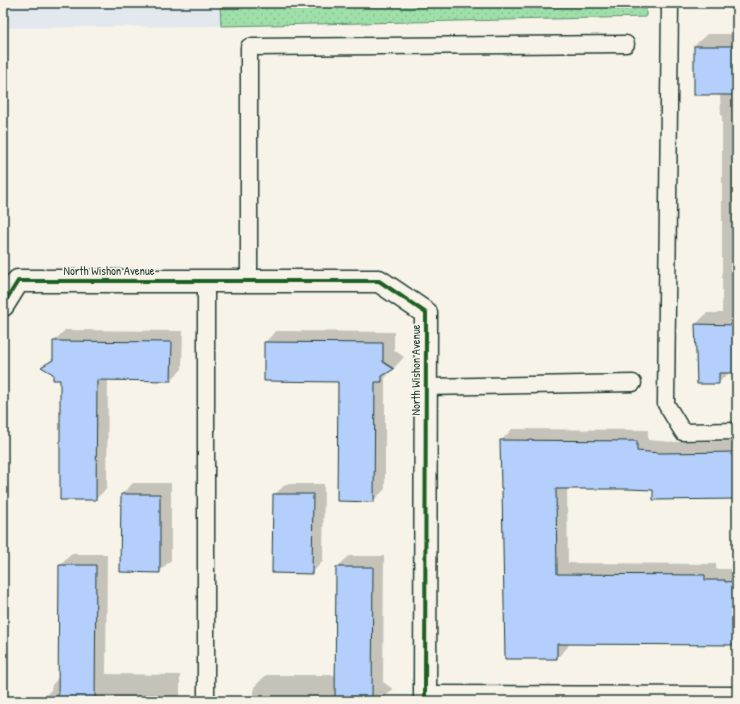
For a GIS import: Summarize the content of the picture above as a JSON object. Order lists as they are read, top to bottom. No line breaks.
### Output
{"streets":{"street":["North Wishon Avenue"]}}
